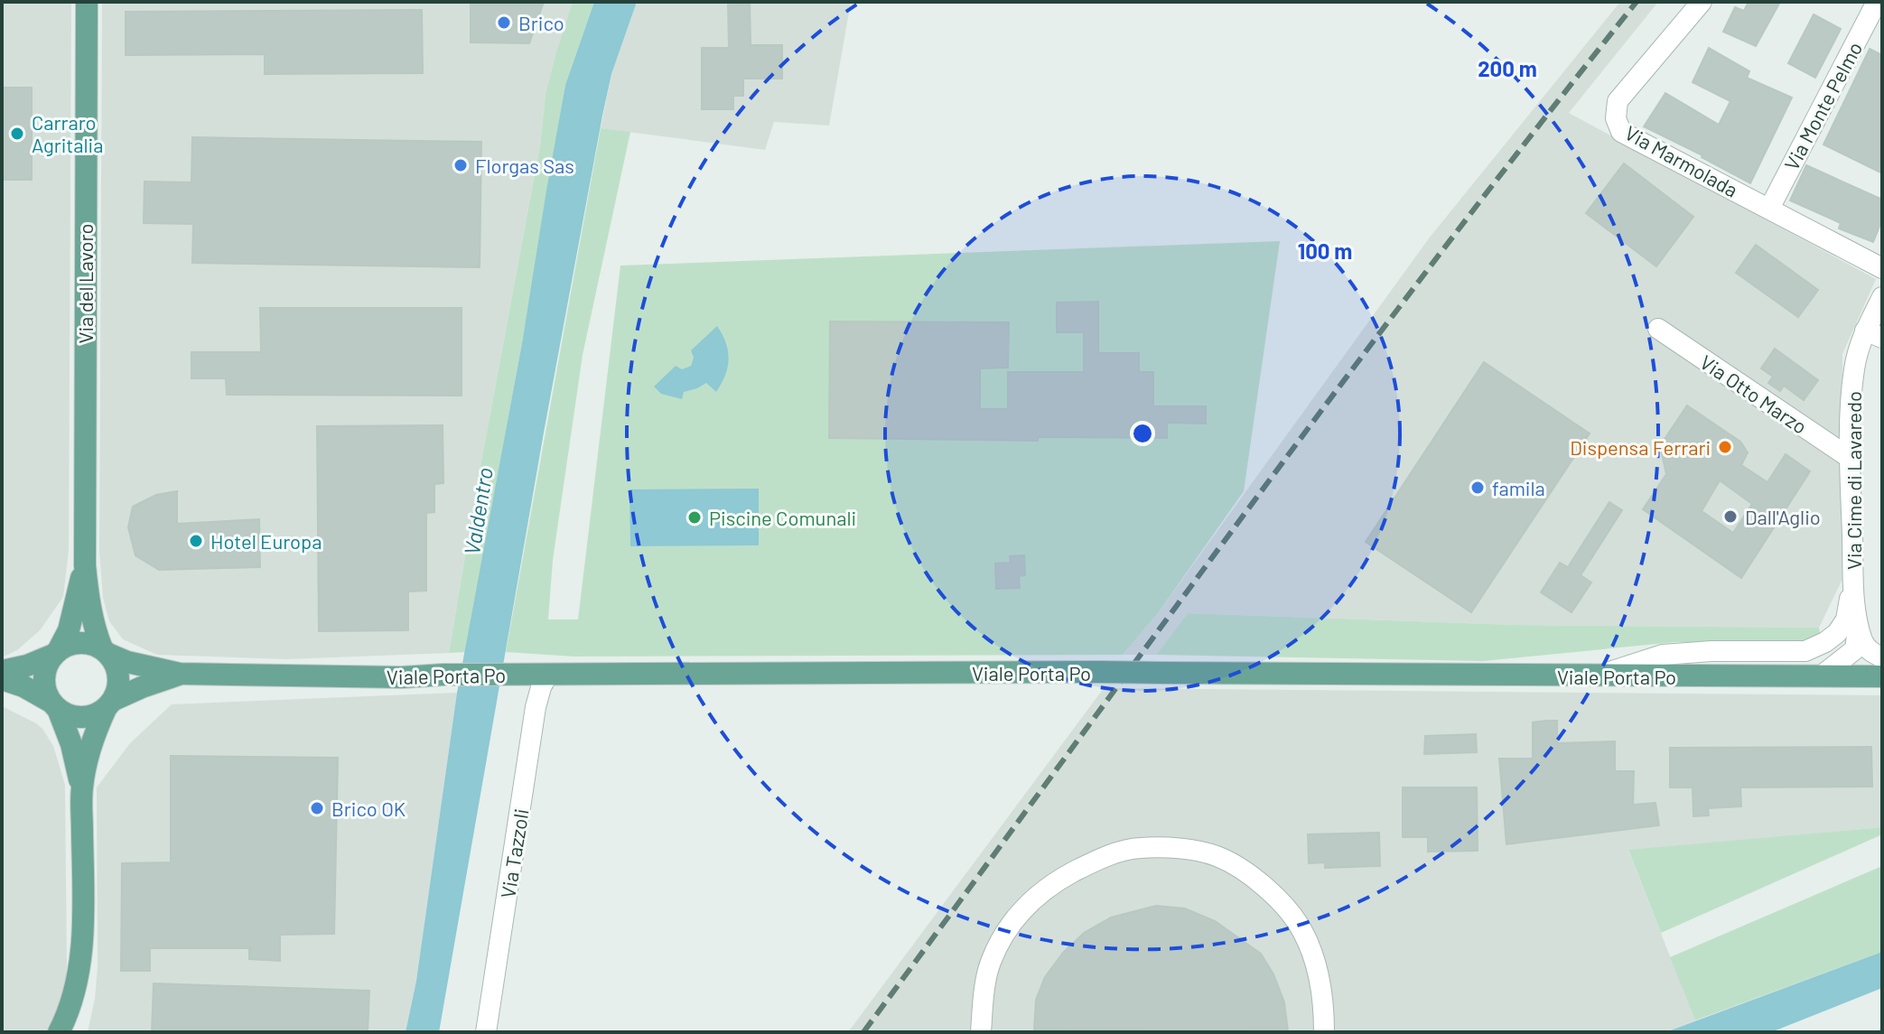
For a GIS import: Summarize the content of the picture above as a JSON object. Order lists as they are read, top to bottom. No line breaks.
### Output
{"streets":{"main road":["Via del Lavoro","Viale Porta Po"],"street":["Via Monte Pelmo","Via Marmolada","Via Otto Marzo","Via Cime di Lavaredo","Via Tazzoli"]},"crossings":[["Via Monte Pelmo","Via Marmolada"],["Via Otto Marzo","Via Cime di Lavaredo"],["Via Cime di Lavaredo","Viale Porta Po"],["Viale Porta Po","Via Tazzoli"]],"water":["Valdentro"],"places":["Brico","Carraro Agritalia","Florgas Sas","Dispensa Ferrari","famila","Dall'Aglio","Piscine Comunali","Hotel Europa","Brico OK"],"rings":["200 m","100 m"]}
